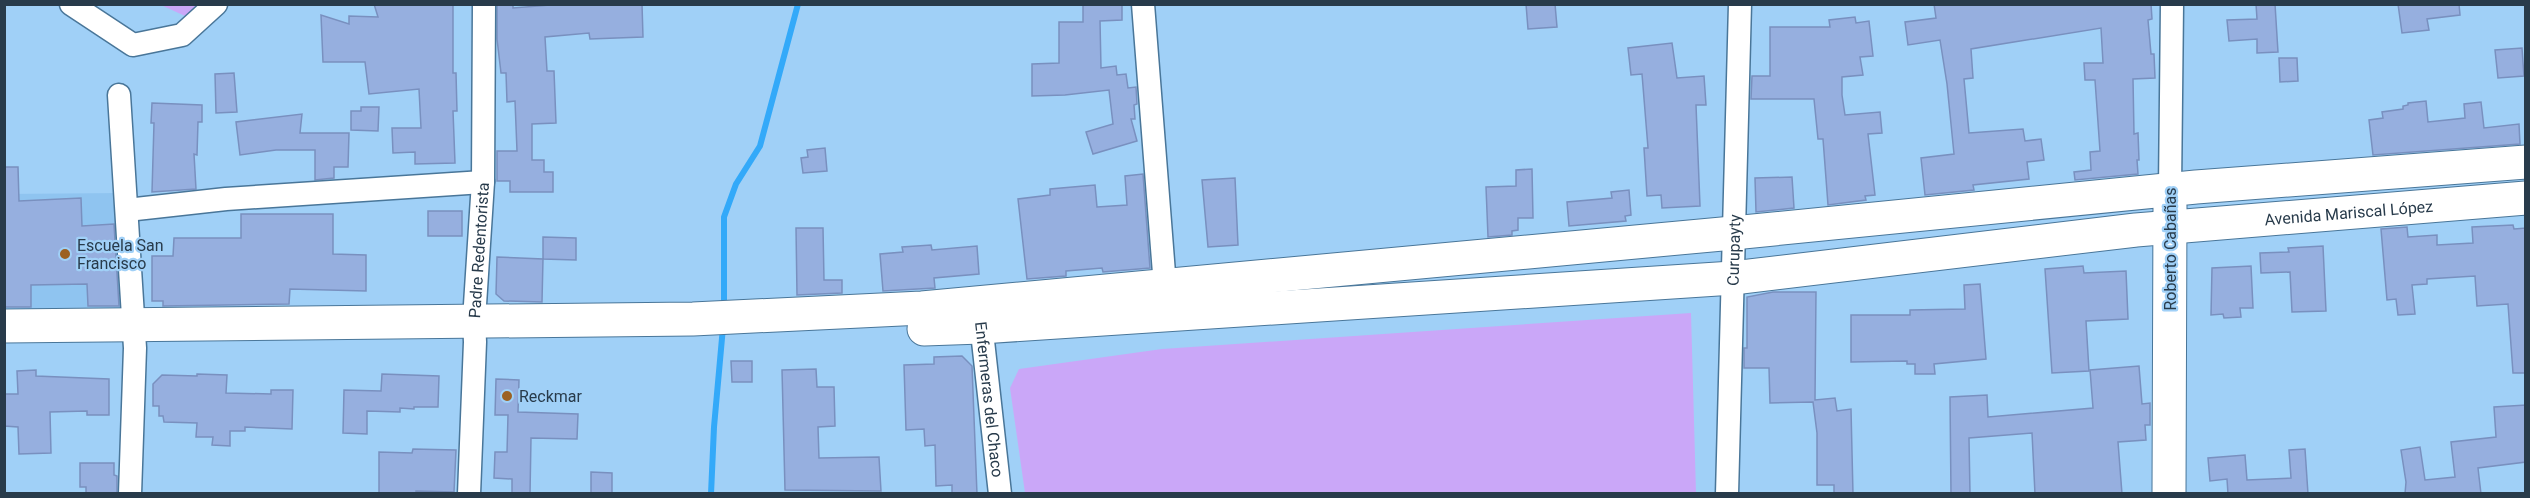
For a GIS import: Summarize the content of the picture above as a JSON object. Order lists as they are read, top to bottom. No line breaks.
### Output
{"streets":{"main road":["Avenida Mariscal López","Roberto Cabañas"],"street":["Padre Redentorista","Curupayty","Enfermeras del Chaco"]},"crossings":[["Avenida Mariscal López","Curupayty"],["Avenida Mariscal López","Roberto Cabañas"]],"places":["Escuela San Francisco","Reckmar"]}
